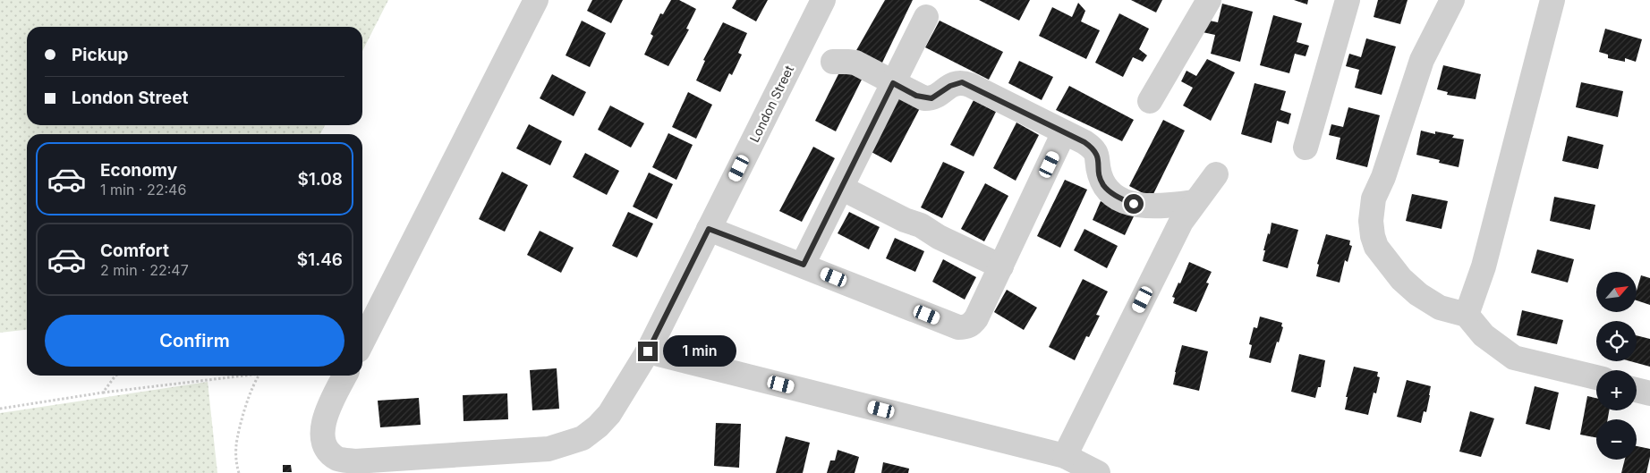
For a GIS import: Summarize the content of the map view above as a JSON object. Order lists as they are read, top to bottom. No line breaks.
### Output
{"streets":{"street":["London Street"]},"north":"top right","page":{"banner":["Pickup","London Street"],"list":[{"name":"Economy","note":"1 min · 22:46","value":"$1.08"},{"name":"Comfort","note":"2 min · 22:47","value":"$1.46"}],"map_buttons":["+","−"],"buttons":"Confirm","bubble":"1 min"}}
